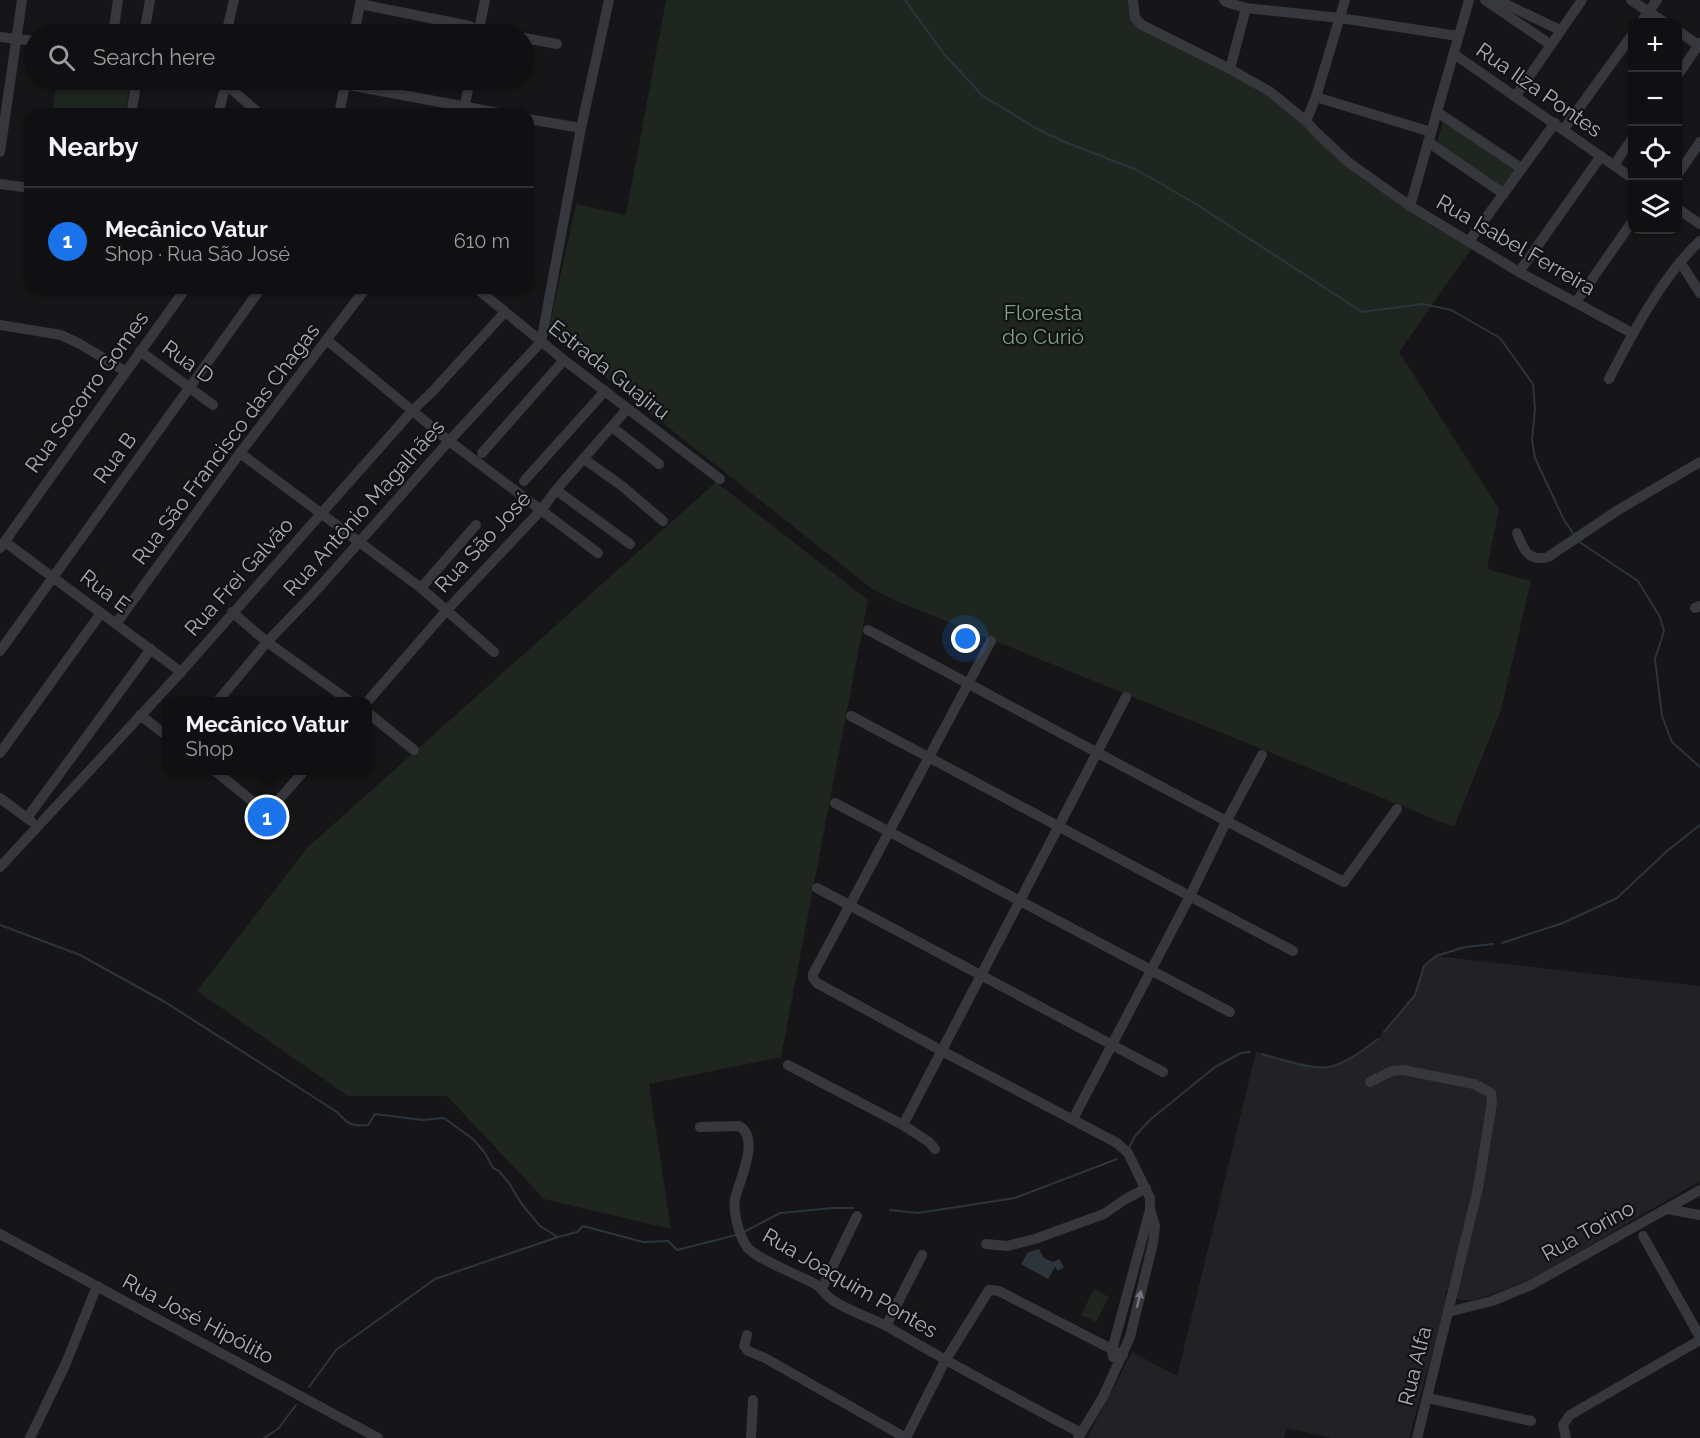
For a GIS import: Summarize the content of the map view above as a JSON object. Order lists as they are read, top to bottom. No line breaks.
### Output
{"streets":{"street":["Rua Ilza Pontes","Rua Isabel Ferreira","Rua D","Estrada Guajiru","Rua Socorro Gomes","Rua São Francisco das Chagas","Rua B","Rua Antônio Magalhães","Rua São José","Rua Frei Galvão","Rua E","Rua Torino","Rua Joaquim Pontes","Rua José Hipólito","Rua Alfa"]},"crossings":[["Rua Ilza Pontes","Rua Isabel Ferreira"],["Rua D","Rua Socorro Gomes"],["Rua D","Rua B"],["Estrada Guajiru","Rua Antônio Magalhães"],["Estrada Guajiru","Rua São José"],["Estrada Guajiru","Rua Frei Galvão"],["Rua Socorro Gomes","Rua E"],["Rua São Francisco das Chagas","Rua E"],["Rua B","Rua E"],["Rua Frei Galvão","Rua E"],["Rua Torino","Rua Alfa"]],"parks":["Floresta do Curió"],"page":{"map_buttons":["+","−"],"search":"Search here","heading":"Nearby","list":[{"mark":"1","name":"Mecânico Vatur","note":"Shop · Rua São José","value":"610 m"}],"popup":["Mecânico Vatur","Shop"],"pins":"1"}}
